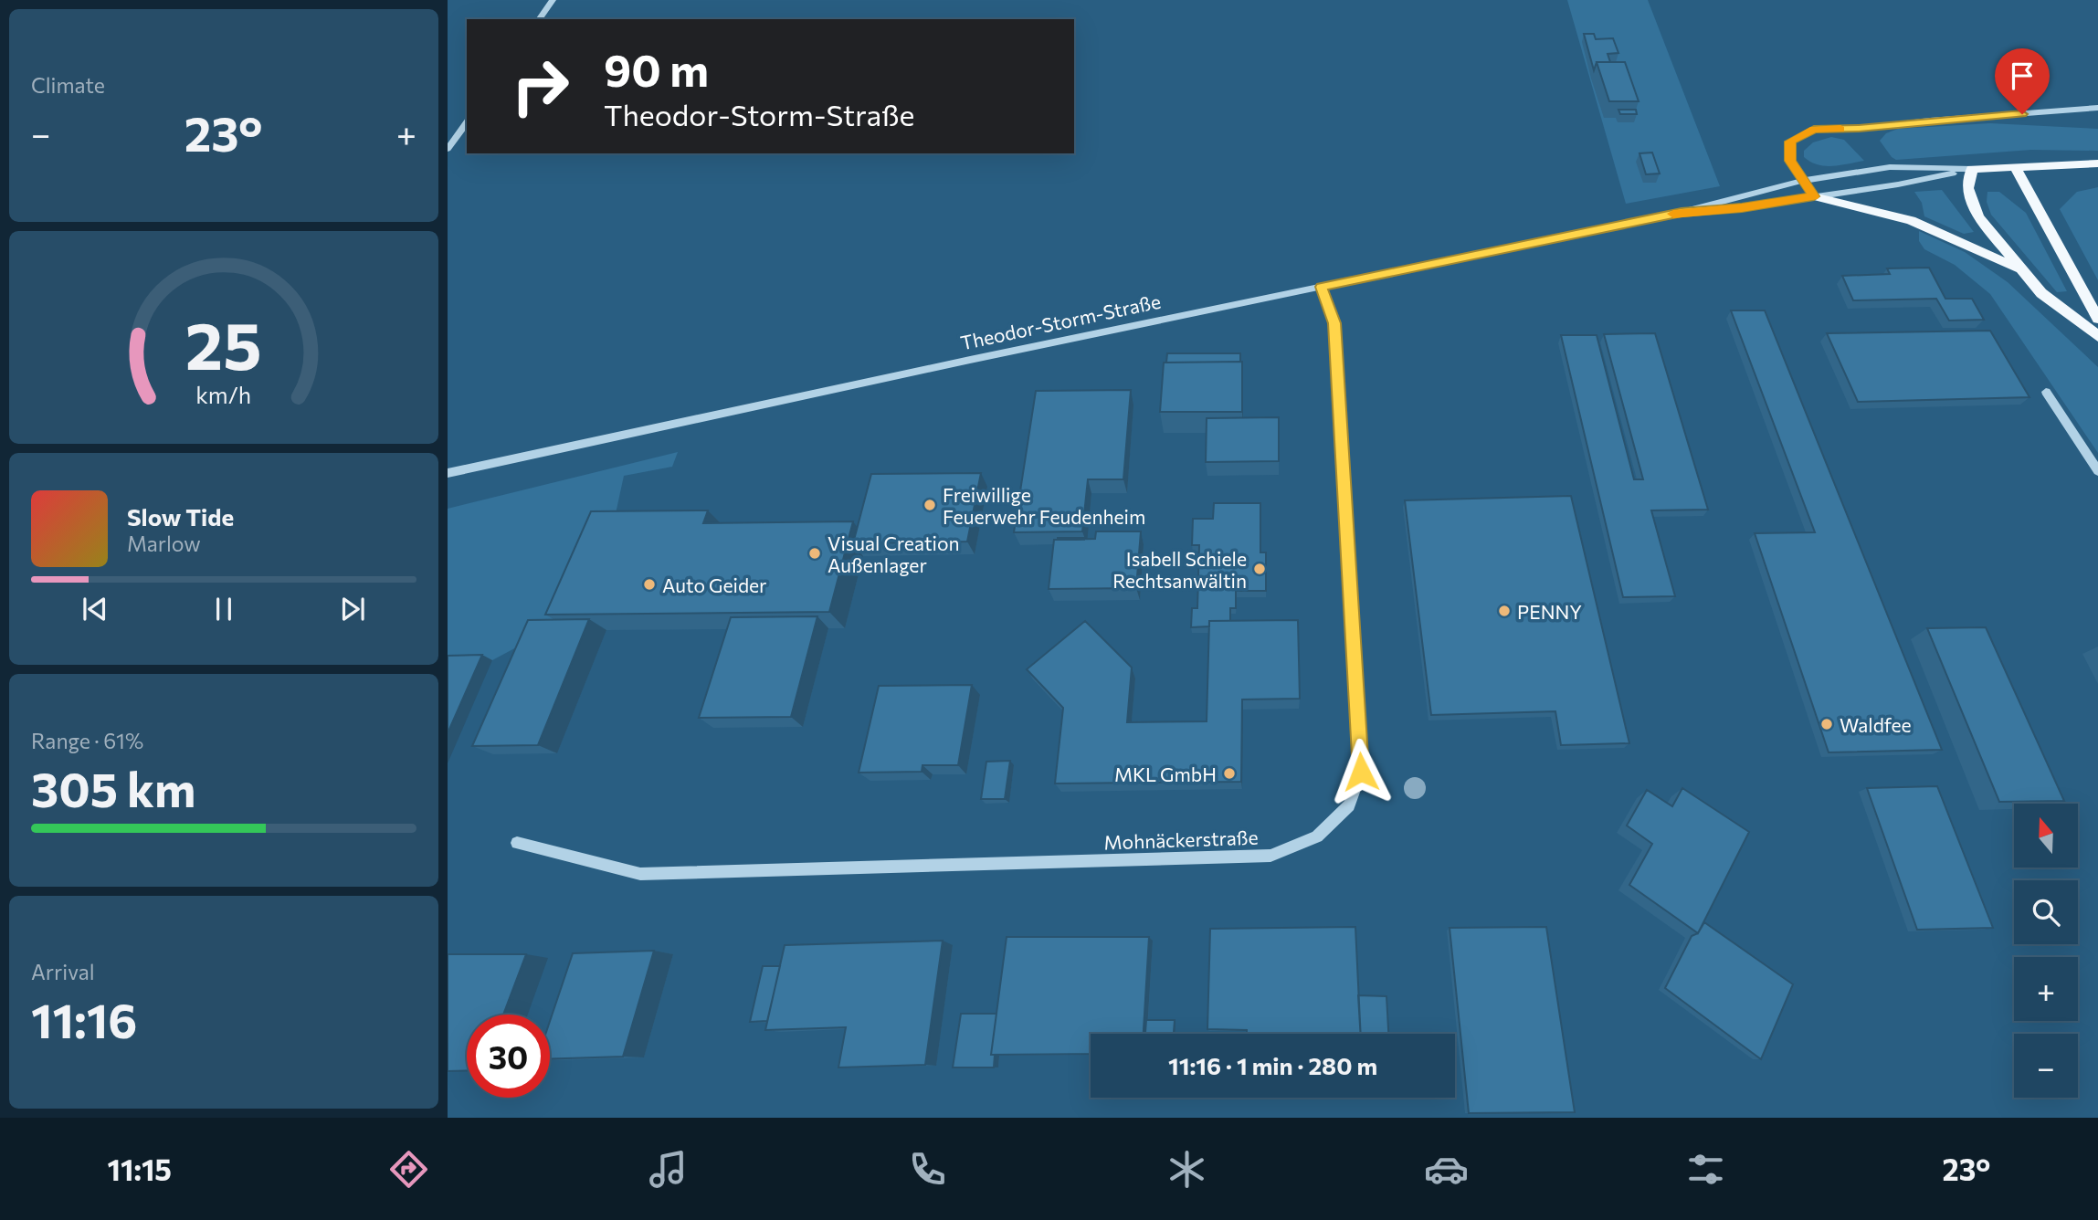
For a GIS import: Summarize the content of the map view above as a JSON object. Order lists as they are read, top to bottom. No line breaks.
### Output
{"streets":{"main road":["Theodor-Storm-Straße"],"street":["Mohnäckerstraße"]},"crossings":[["Theodor-Storm-Straße","Mohnäckerstraße"]],"places":["Freiwillige Feuerwehr Feudenheim","Visual Creation Außenlager","Isabell Schiele Rechtsanwältin","Auto Geider","PENNY","Waldfee","MKL GmbH"],"north":"top","page":{"tile":["Climate",["Range · 61%","305 km"],["Arrival","11:16"]],"turn":["90 m","Theodor-Storm-Straße"],"heat":["−","23°","+"],"song":["Slow Tide","Marlow"],"map_buttons":["+","−"],"limit":"30","trip":"11:16 · 1 min · 280 m","tabs":["11:15","23°"],"gauge":["25","km/h"]}}
